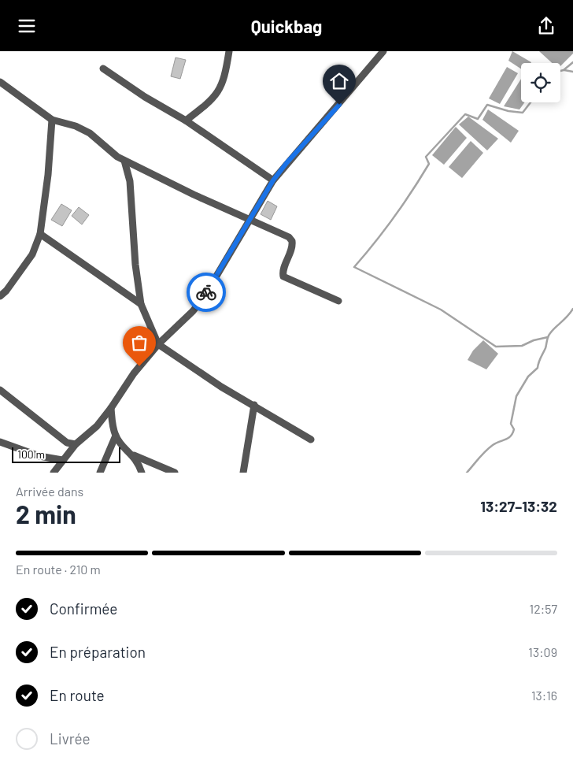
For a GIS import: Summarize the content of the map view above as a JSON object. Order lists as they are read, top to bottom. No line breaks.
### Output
{"scale_bar":"100 m","page":{"header":"Quickbag","scale":"100 m","heading":["2 min","Arrivée dans","13:27–13:32"],"bar":"En route · 210 m","list":[["Confirmée","12:57"],["En préparation","13:09"],["En route","13:16"],"Livrée"]}}
